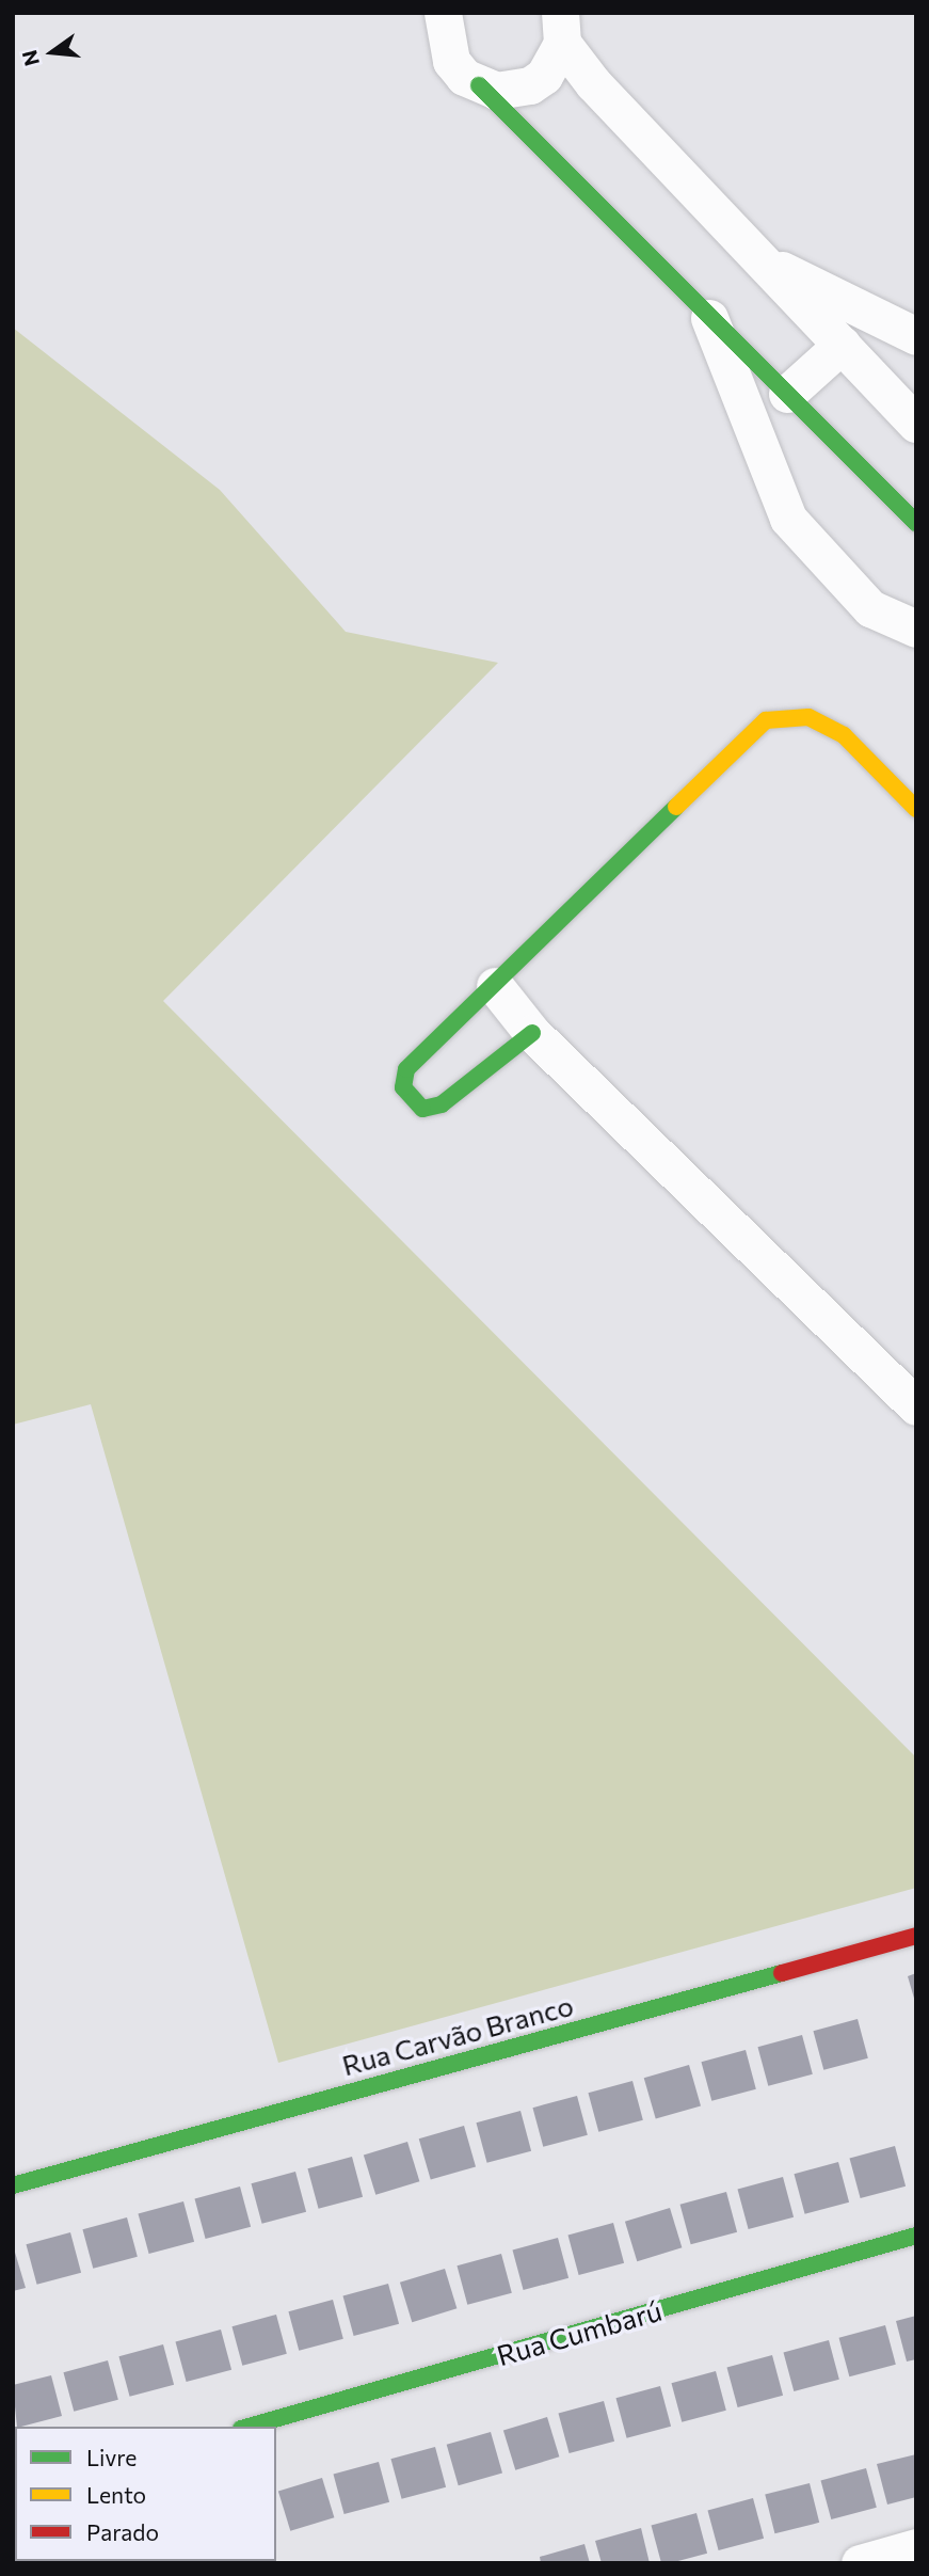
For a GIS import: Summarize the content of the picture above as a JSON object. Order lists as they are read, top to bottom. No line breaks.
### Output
{"streets":{"street":["Rua Carvão Branco","Rua Cumbarú"]},"legend":["Livre","Lento","Parado"],"north":"left"}
